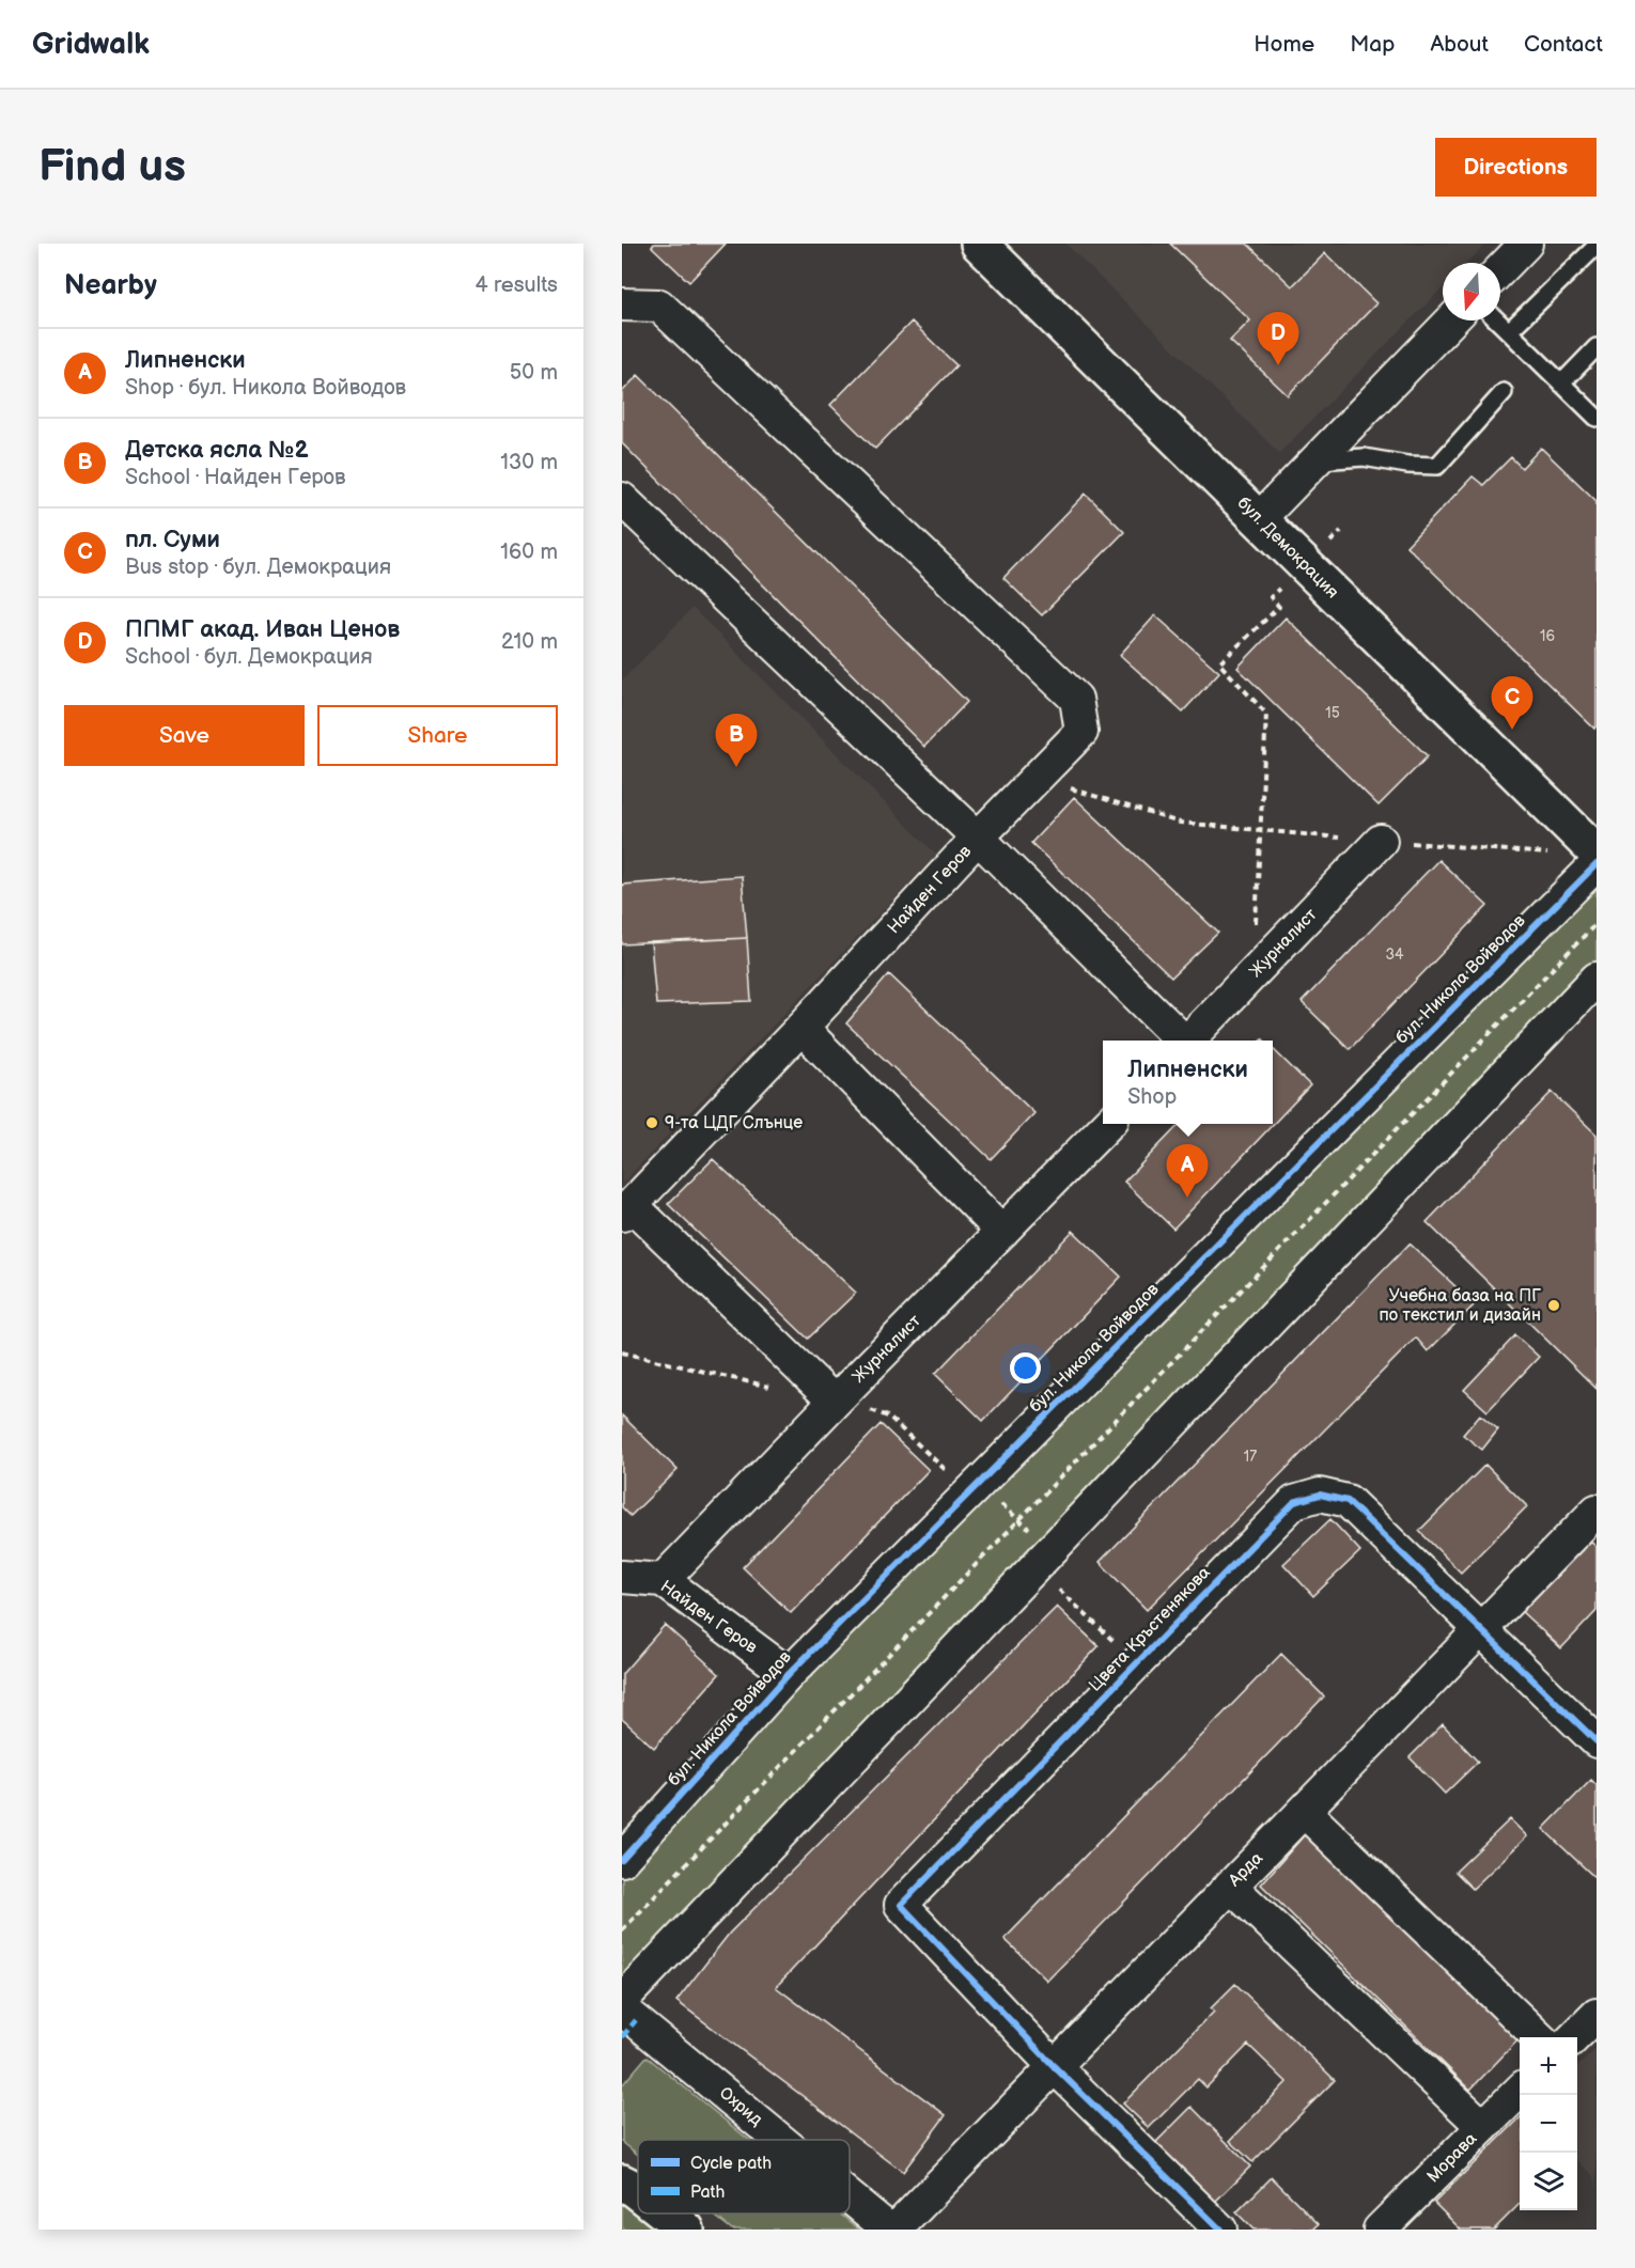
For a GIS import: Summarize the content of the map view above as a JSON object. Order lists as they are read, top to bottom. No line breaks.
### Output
{"streets":{"street":["бул. Демокрация","Найден Геров","Журналист","бул. Никола Войводов","Цвета Кръстенякова","Арда","Охрид","Морава"]},"crossings":[["Найден Геров","Журналист"],["Найден Геров","бул. Никола Войводов"],["Цвета Кръстенякова","Арда"]],"places":["9-та ЦДГ Слънце","Учебна база на ПГ по текстил и дизайн"],"house_numbers":["16","15","34","17"],"legend":["Cycle path","Path"],"north":"bottom","page":{"header":"Gridwalk","nav":["Home","Map","About","Contact"],"buttons":["Directions",["Save","Share"]],"title":"Find us","heading":["Nearby","4 results"],"pins":["D","C","B","A"],"list":[{"mark":"A","name":"Липненски","note":"Shop · бул. Никола Войводов","value":"50 m"},{"mark":"B","name":"Детска ясла №2","note":"School · Найден Геров","value":"130 m"},{"mark":"C","name":"пл. Суми","note":"Bus stop · бул. Демокрация","value":"160 m"},{"mark":"D","name":"ППМГ акад. Иван Ценов","note":"School · бул. Демокрация","value":"210 m"}],"popup":["Липненски","Shop"],"map_buttons":["+","−"]}}
